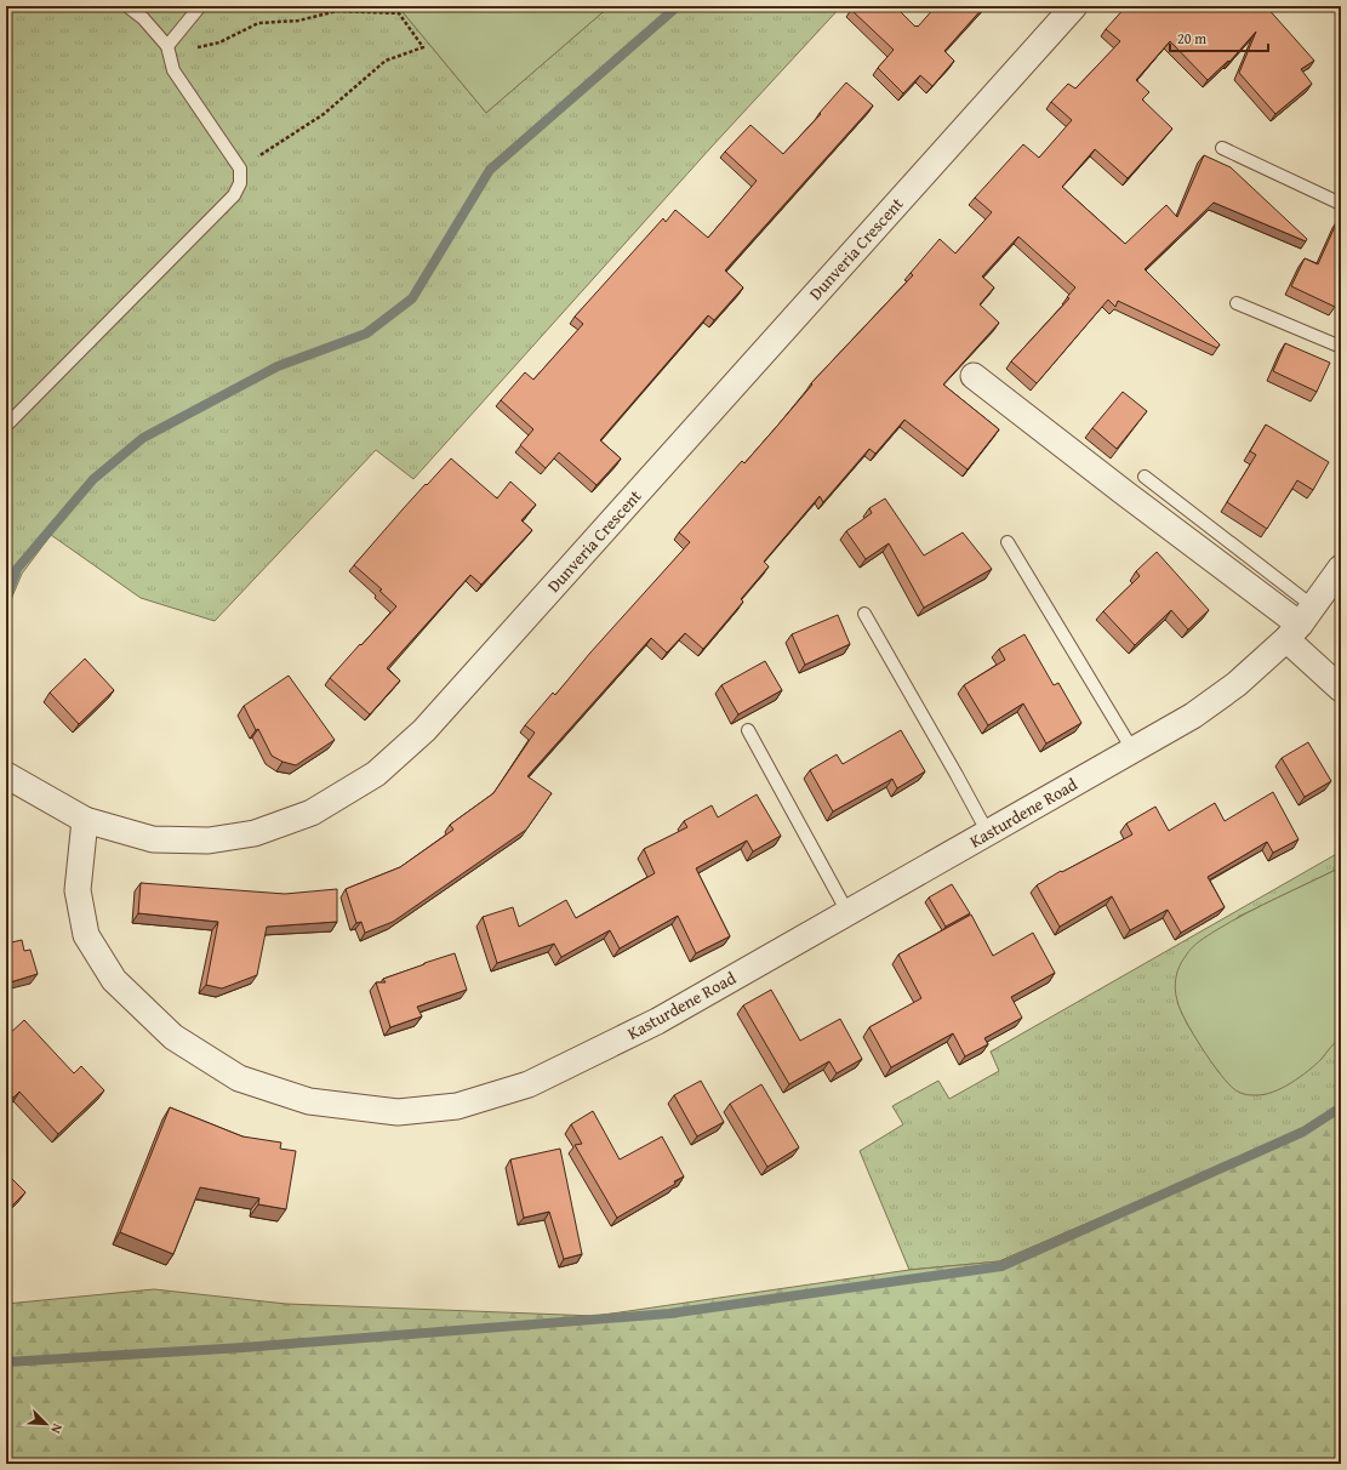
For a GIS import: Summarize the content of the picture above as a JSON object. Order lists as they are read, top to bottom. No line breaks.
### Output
{"streets":{"street":["Dunveria Crescent","Kasturdene Road"]},"crossings":[["Dunveria Crescent","Kasturdene Road"]],"scale_bar":"20 m","north":"bottom right"}
